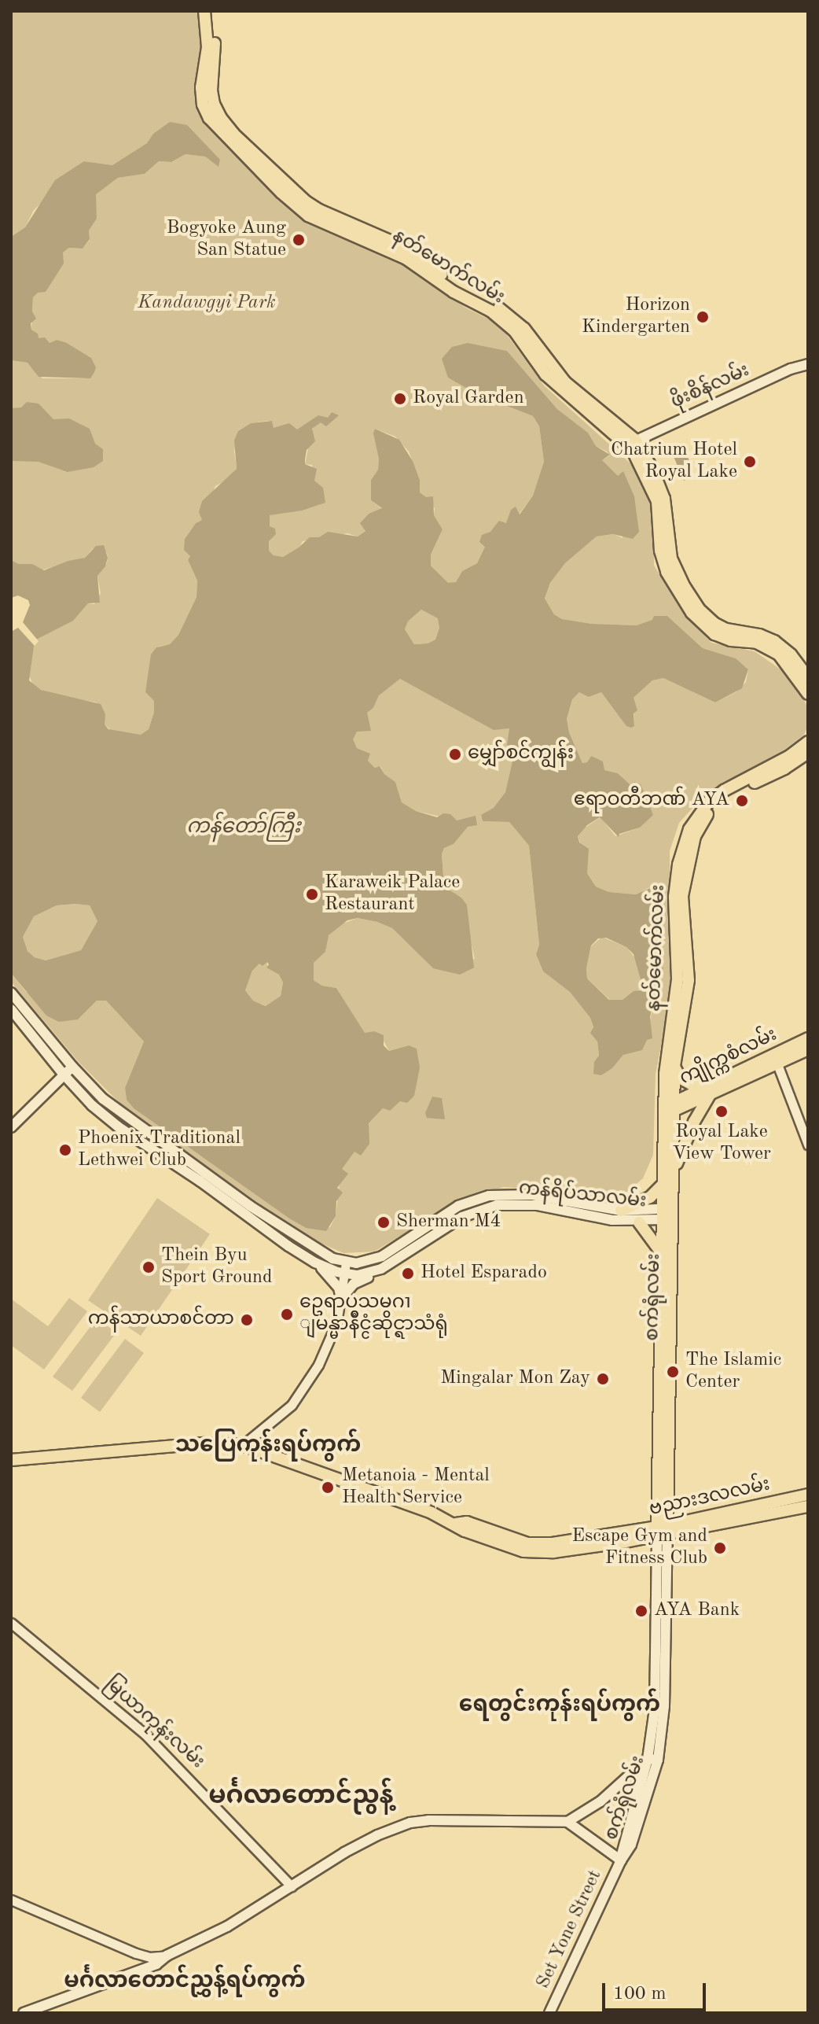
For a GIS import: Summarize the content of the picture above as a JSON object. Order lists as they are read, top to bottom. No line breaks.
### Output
{"streets":{"main road":["နတ်မောက်လမ်း","ဖိုးစိန်လမ်း","ကျိုက္ကစံလမ်း","ကန်ရိပ်သာလမ်း","စက်ရုံလမ်း","ဗညားဒလလမ်း","Set Yone Street"],"street":["မြယာကုန်းလမ်း"]},"crossings":[["နတ်မောက်လမ်း","ဖိုးစိန်လမ်း"],["နတ်မောက်လမ်း","ကျိုက္ကစံလမ်း"],["နတ်မောက်လမ်း","စက်ရုံလမ်း"],["ကျိုက္ကစံလမ်း","စက်ရုံလမ်း"],["ကန်ရိပ်သာလမ်း","စက်ရုံလမ်း"],["စက်ရုံလမ်း","ဗညားဒလလမ်း"],["စက်ရုံလမ်း","Set Yone Street"]],"districts":["သပြေကုန်းရပ်ကွက်","ရေတွင်းကုန်းရပ်ကွက်","မင်္ဂလာ‌တောင်ညွန့်","မင်္ဂလာတောင်ညွှန့်ရပ်ကွက်"],"water":["ကန်တော်ကြီး"],"parks":["Kandawgyi Park"],"places":["Bogyoke Aung San Statue","Horizon Kindergarten","Royal Garden","Chatrium Hotel Royal Lake","မျှော်စင်ကျွန်း","ဧရာဝတီဘဏ် AYA","Karaweik Palace Restaurant","Royal Lake View Tower","Phoenix Traditional Lethwei Club","Sherman M4","Thein Byu Sport Ground","Hotel Esparado","ဥေရာပသမဂၢ ျမန္မာနိဳင္ငံဆိုင္ရာသံရုံ","ကန်သာယာစင်တာ","The Islamic Center","Mingalar Mon Zay","Metanoia - Mental Health Service","Escape Gym and Fitness Club","AYA Bank"],"scale_bar":"100 m"}
